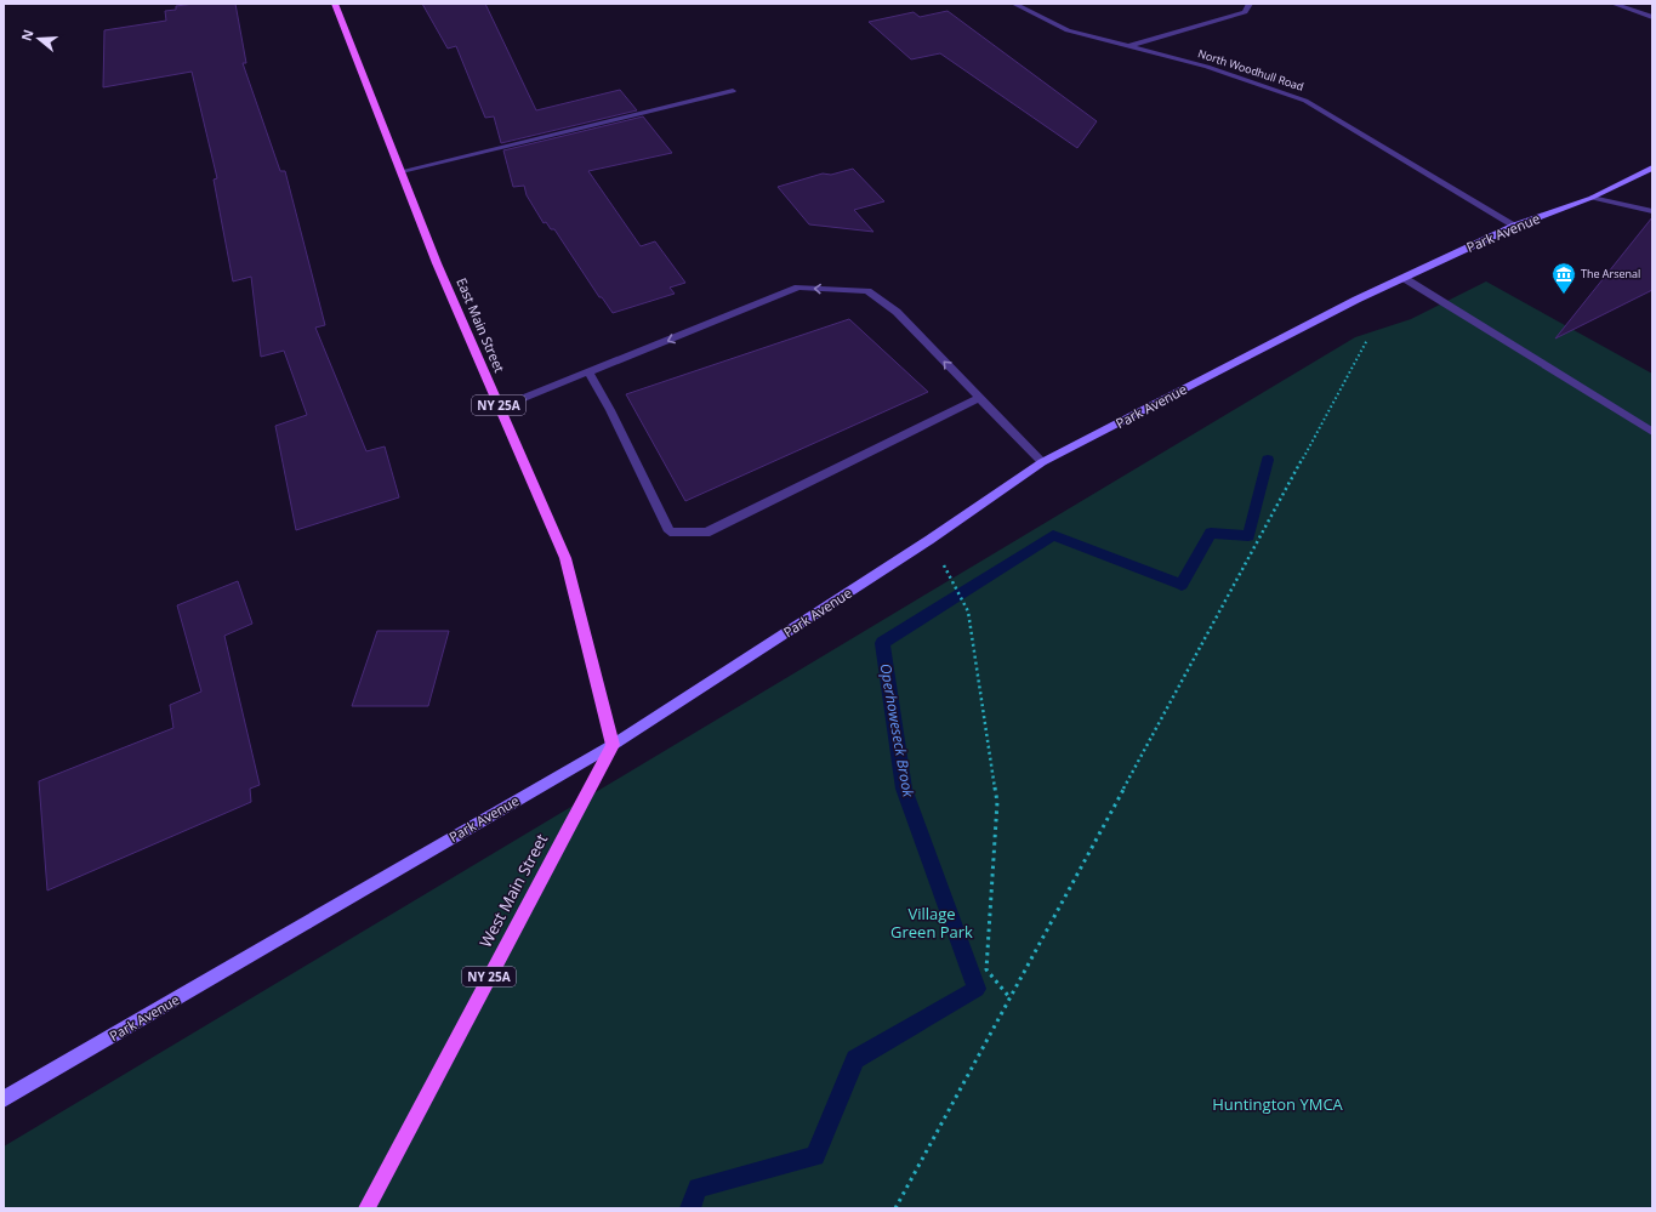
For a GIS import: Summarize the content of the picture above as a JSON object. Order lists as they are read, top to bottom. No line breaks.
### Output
{"streets":{"main road":["Park Avenue","East Main Street","NY 25A","West Main Street"],"street":["North Woodhull Road"]},"crossings":[["North Woodhull Road","Park Avenue"],["Park Avenue","East Main Street"],["Park Avenue","West Main Street"],["East Main Street","West Main Street"]],"water":["Operhoweseck Brook"],"parks":["Village Green Park","Huntington YMCA"],"places":{"museum":["The Arsenal"]},"north":"left"}
